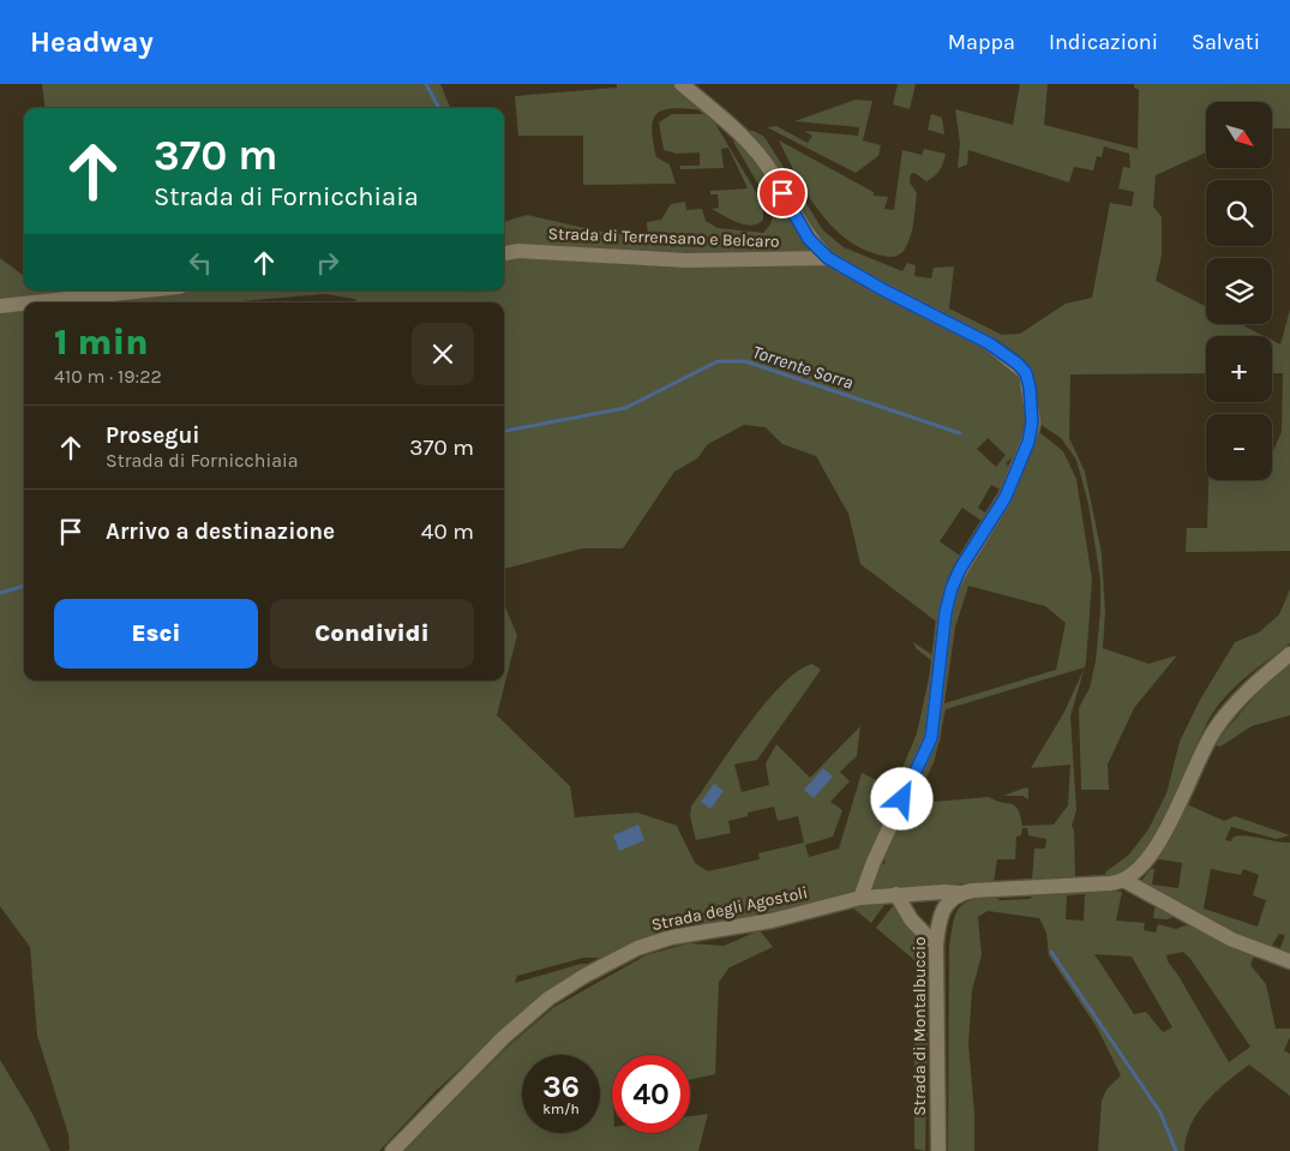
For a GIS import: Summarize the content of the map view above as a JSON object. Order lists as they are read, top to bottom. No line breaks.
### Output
{"streets":{"street":["Strada di Terrensano e Belcaro","Strada degli Agostoli","Strada di Montalbuccio"]},"crossings":[["Strada degli Agostoli","Strada di Montalbuccio"]],"water":["Torrente Sorra"],"north":"bottom right","page":{"header":"Headway","nav":["Mappa","Indicazioni","Salvati"],"map_buttons":["+","−"],"turn":["370 m","Strada di Fornicchiaia"],"heading":["1 min","410 m · 19:22"],"list":[{"name":"Prosegui","note":"Strada di Fornicchiaia","value":"370 m"},{"name":"Arrivo a destinazione","value":"40 m"}],"buttons":["Esci","Condividi"],"speed":"36 km/h","limit":"40"}}
